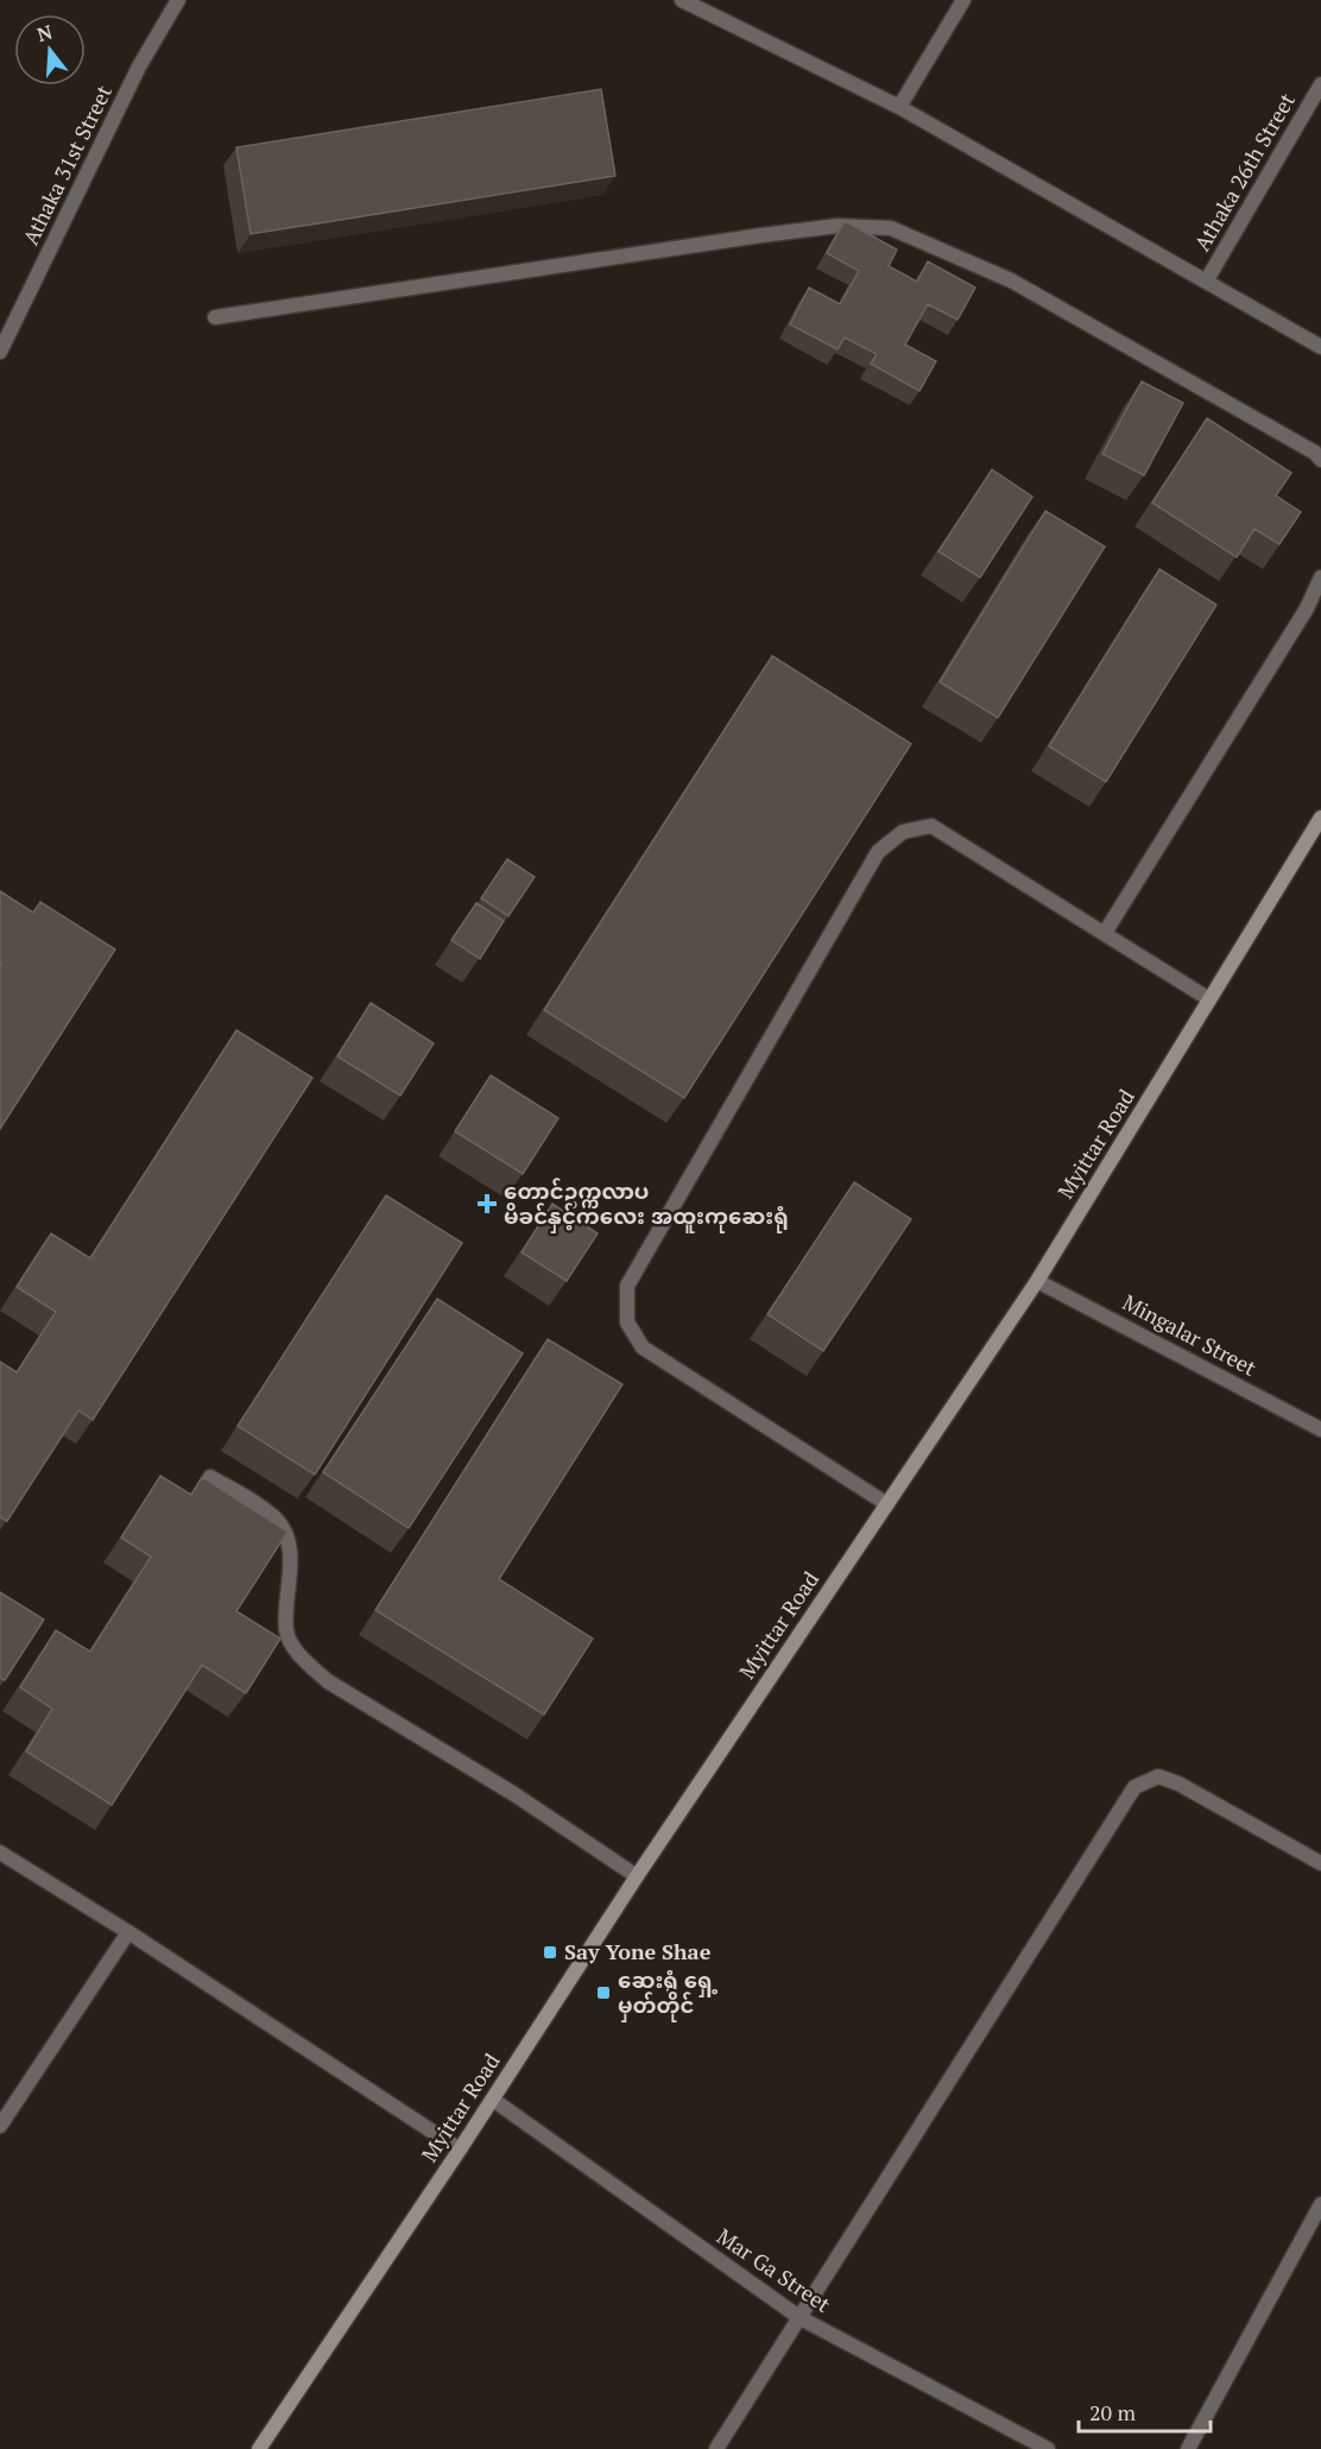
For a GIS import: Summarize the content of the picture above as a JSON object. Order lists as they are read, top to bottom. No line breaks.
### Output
{"streets":{"main road":["Myittar Road"],"street":["Athaka 31st Street","Athaka 26th Street","Mingalar Street","Mar Ga Street"]},"crossings":[["Myittar Road","Mingalar Street"],["Myittar Road","Mar Ga Street"]],"places":{"health":["တောင်ဥက္ကလာပ မိခင်နှင့်ကလေး အထူးကုဆေးရုံ"],"transit":["Say Yone Shae","ဆေးရုံ ရှေ့ မှတ်တိုင်"]},"scale_bar":"20 m","north":"top"}
